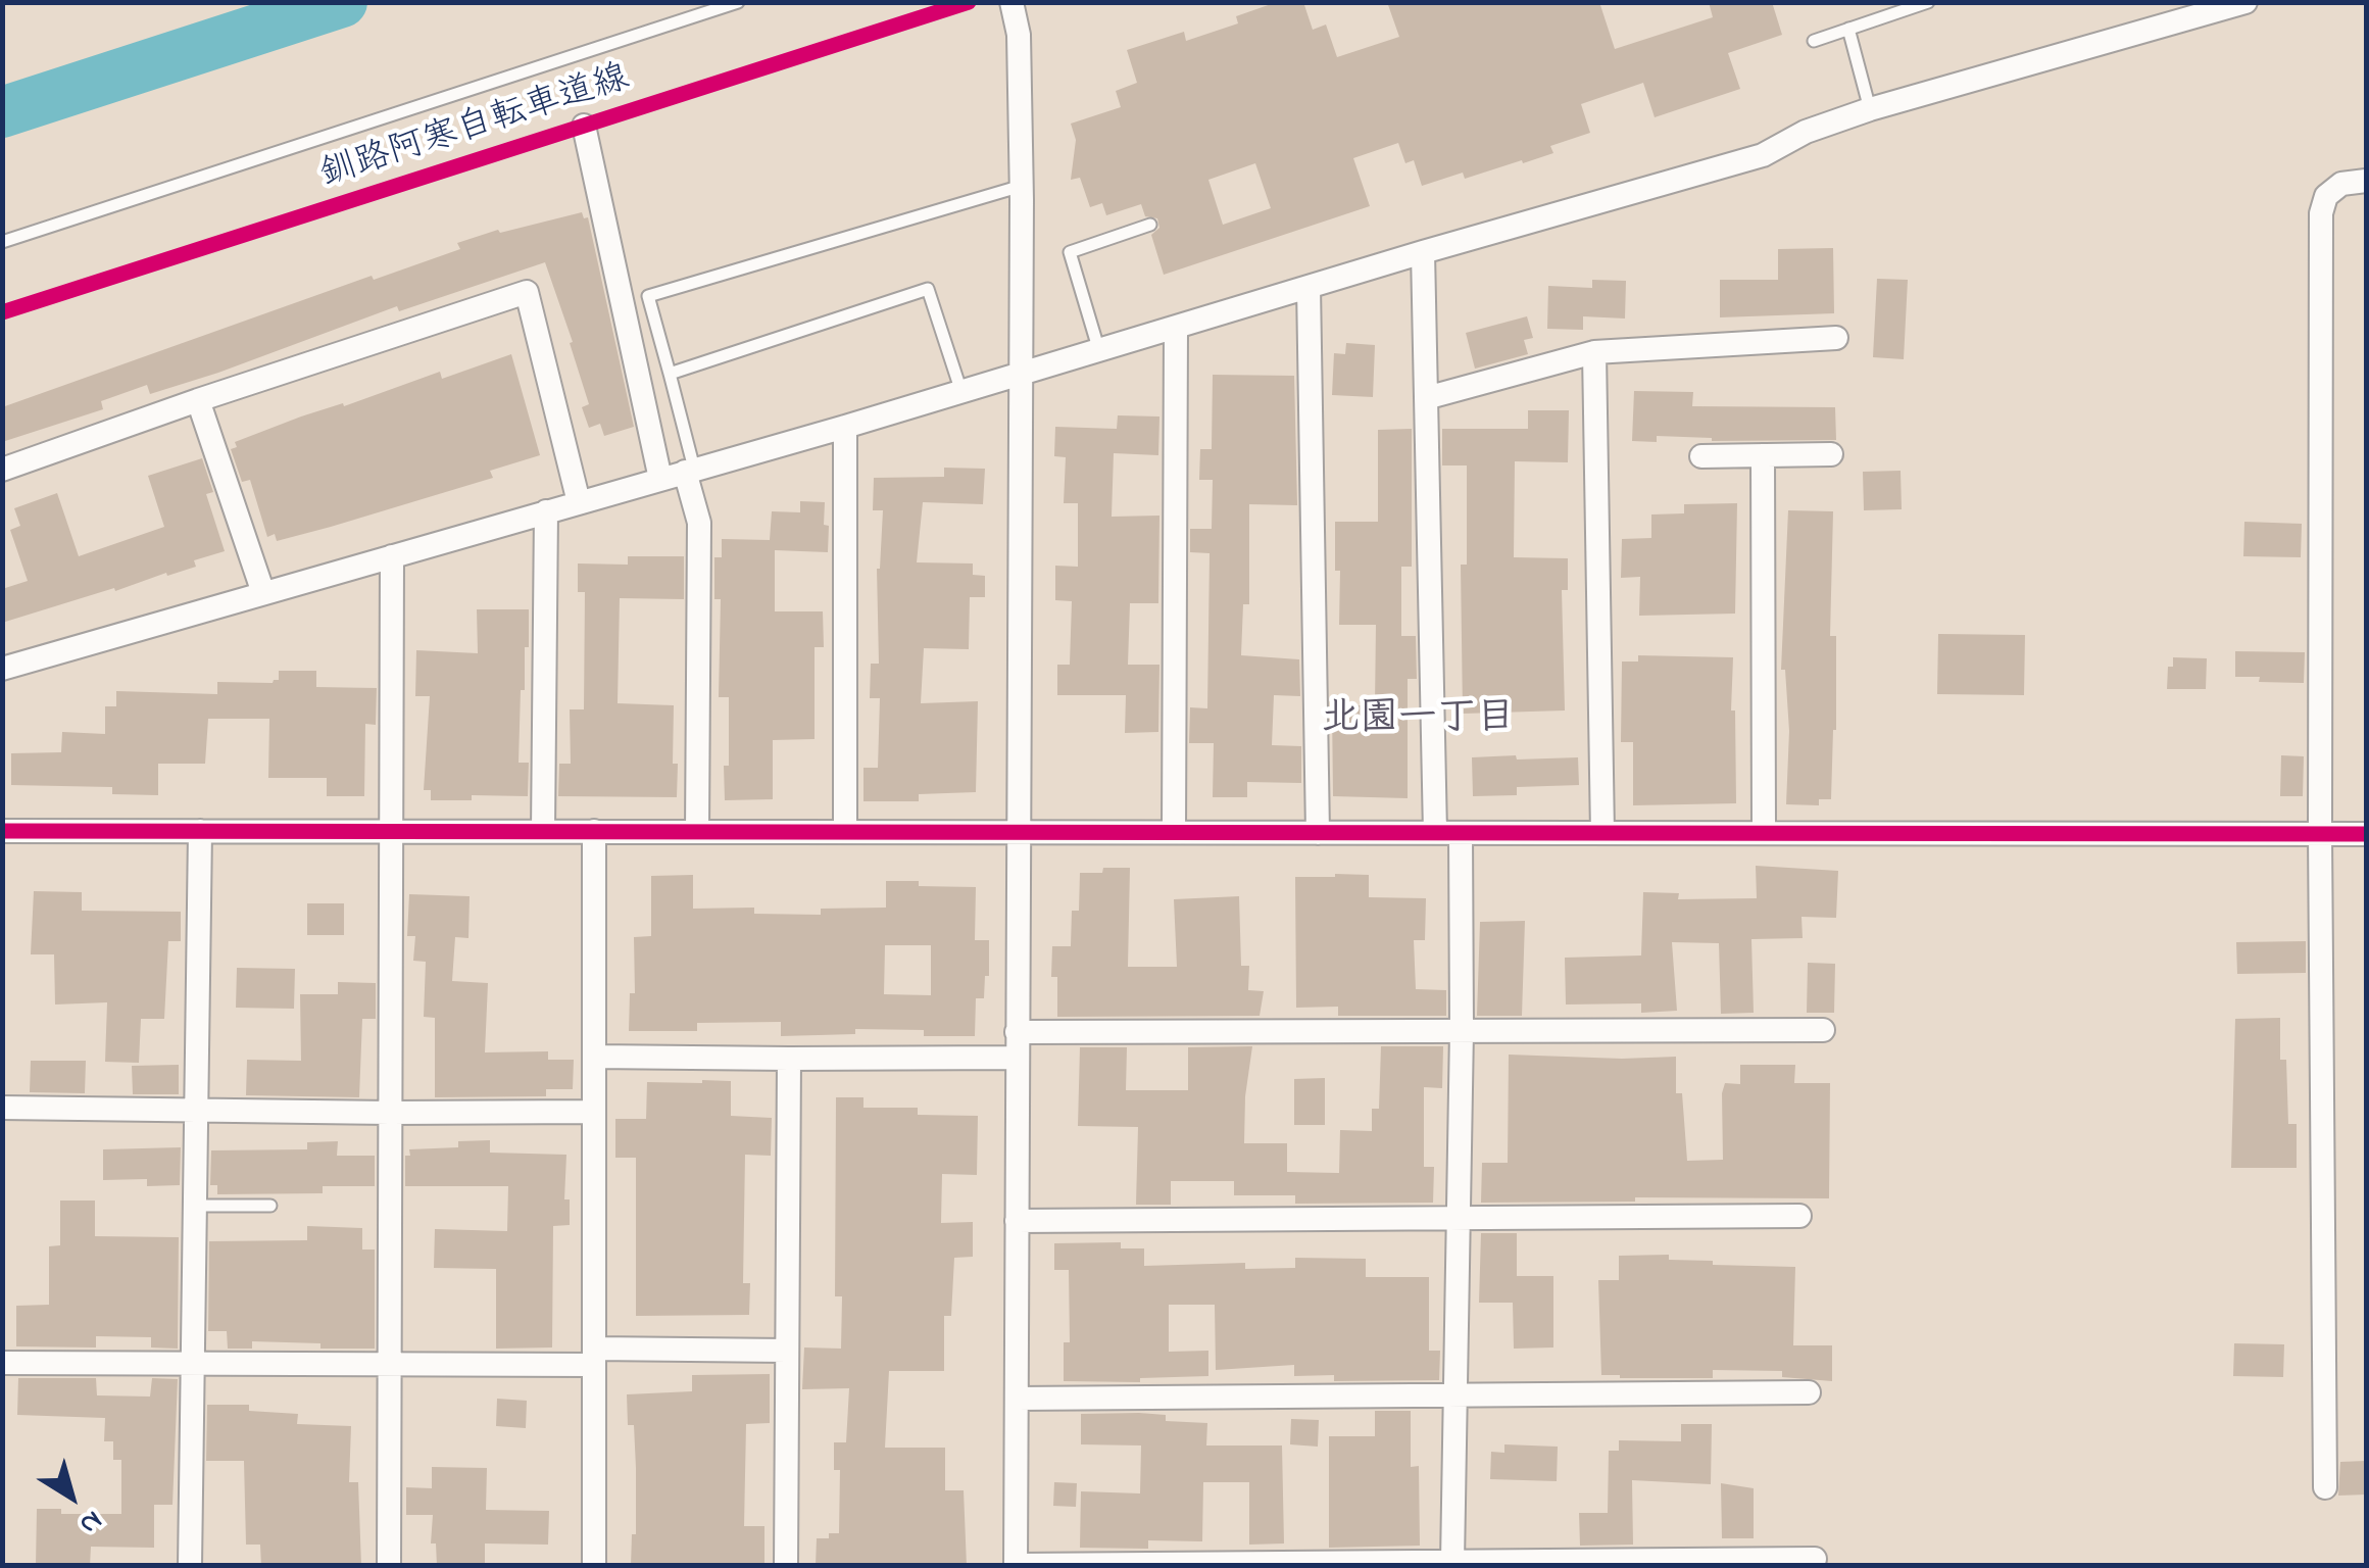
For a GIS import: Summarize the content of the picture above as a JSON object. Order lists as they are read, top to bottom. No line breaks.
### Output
{"streets":{"cycle path":["釧路阿寒自転車道線"]},"districts":["北園一丁目"],"north":"bottom right"}
